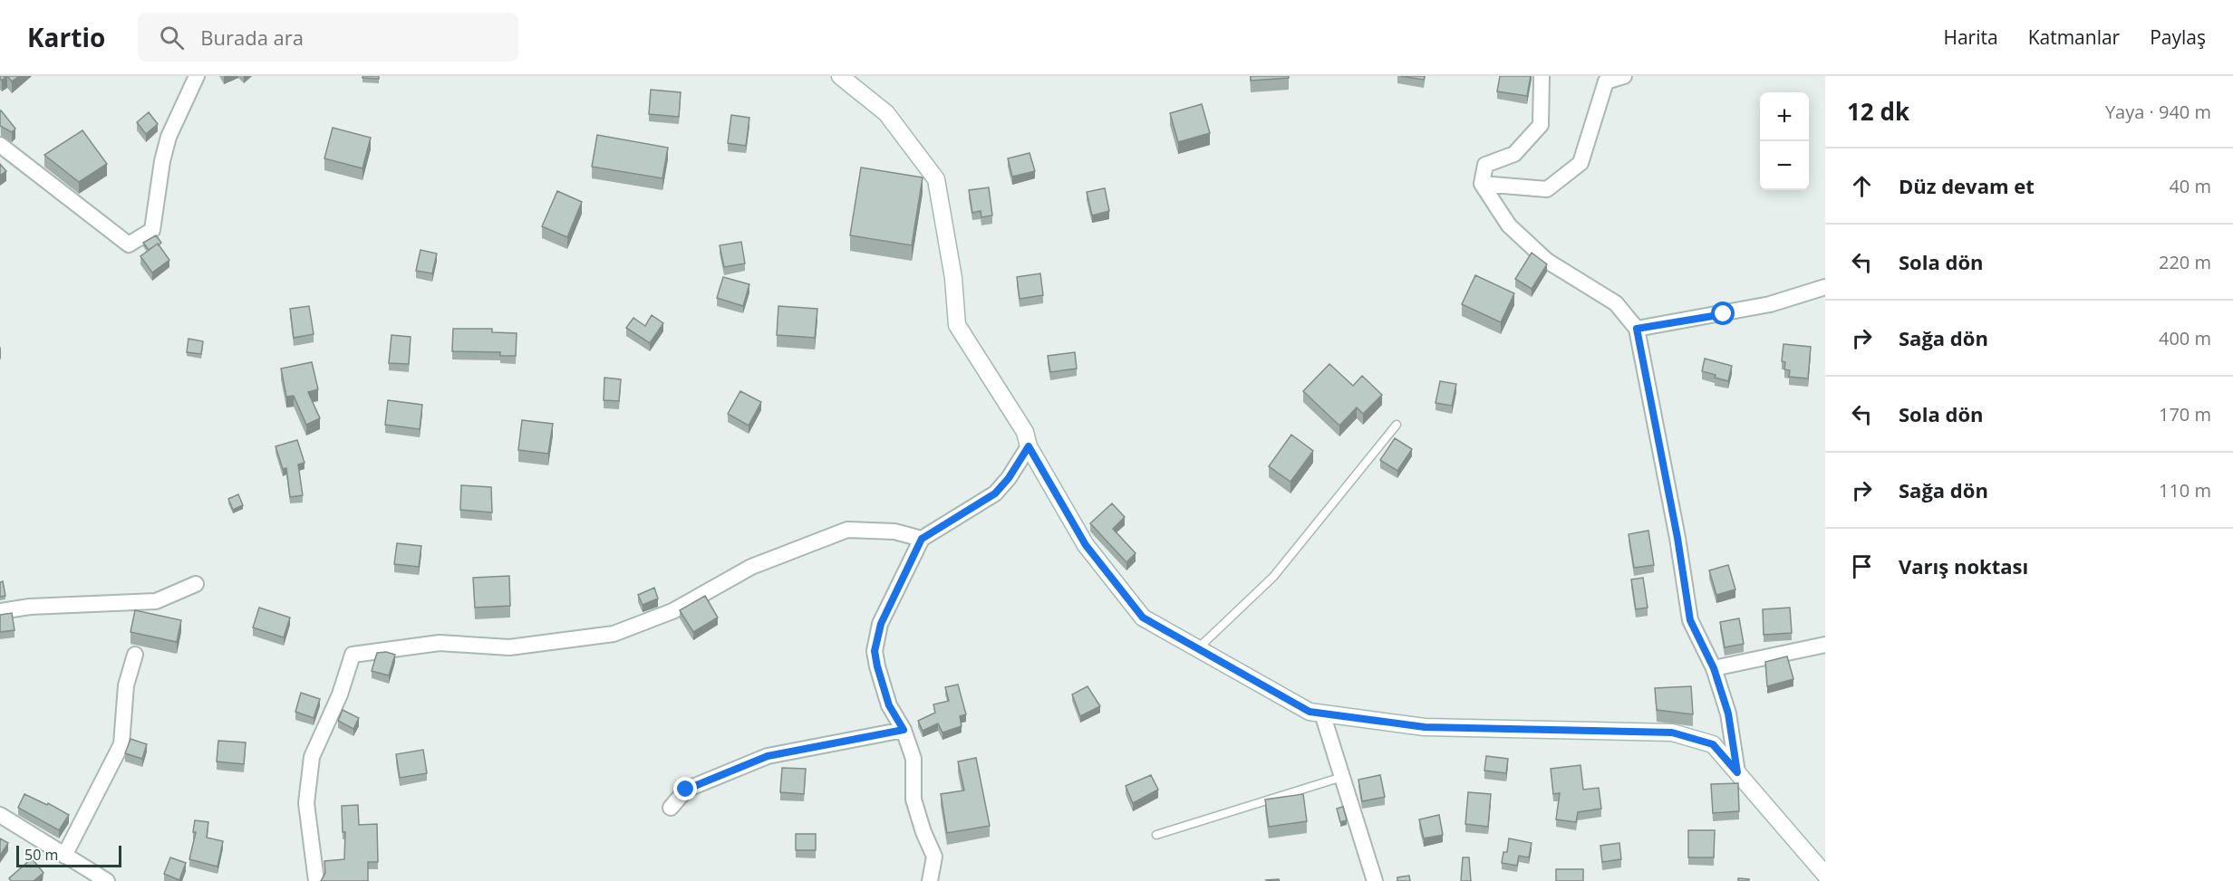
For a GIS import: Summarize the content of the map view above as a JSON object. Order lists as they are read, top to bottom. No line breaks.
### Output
{"scale_bar":"50 m","page":{"header":"Kartio","search":"Burada ara","nav":["Harita","Katmanlar","Paylaş"],"heading":["12 dk","Yaya · 940 m"],"map_buttons":["+","−"],"list":[["Düz devam et","40 m"],["Sola dön","220 m"],["Sağa dön","400 m"],["Sola dön","170 m"],["Sağa dön","110 m"],"Varış noktası"],"scale":"50 m"}}
